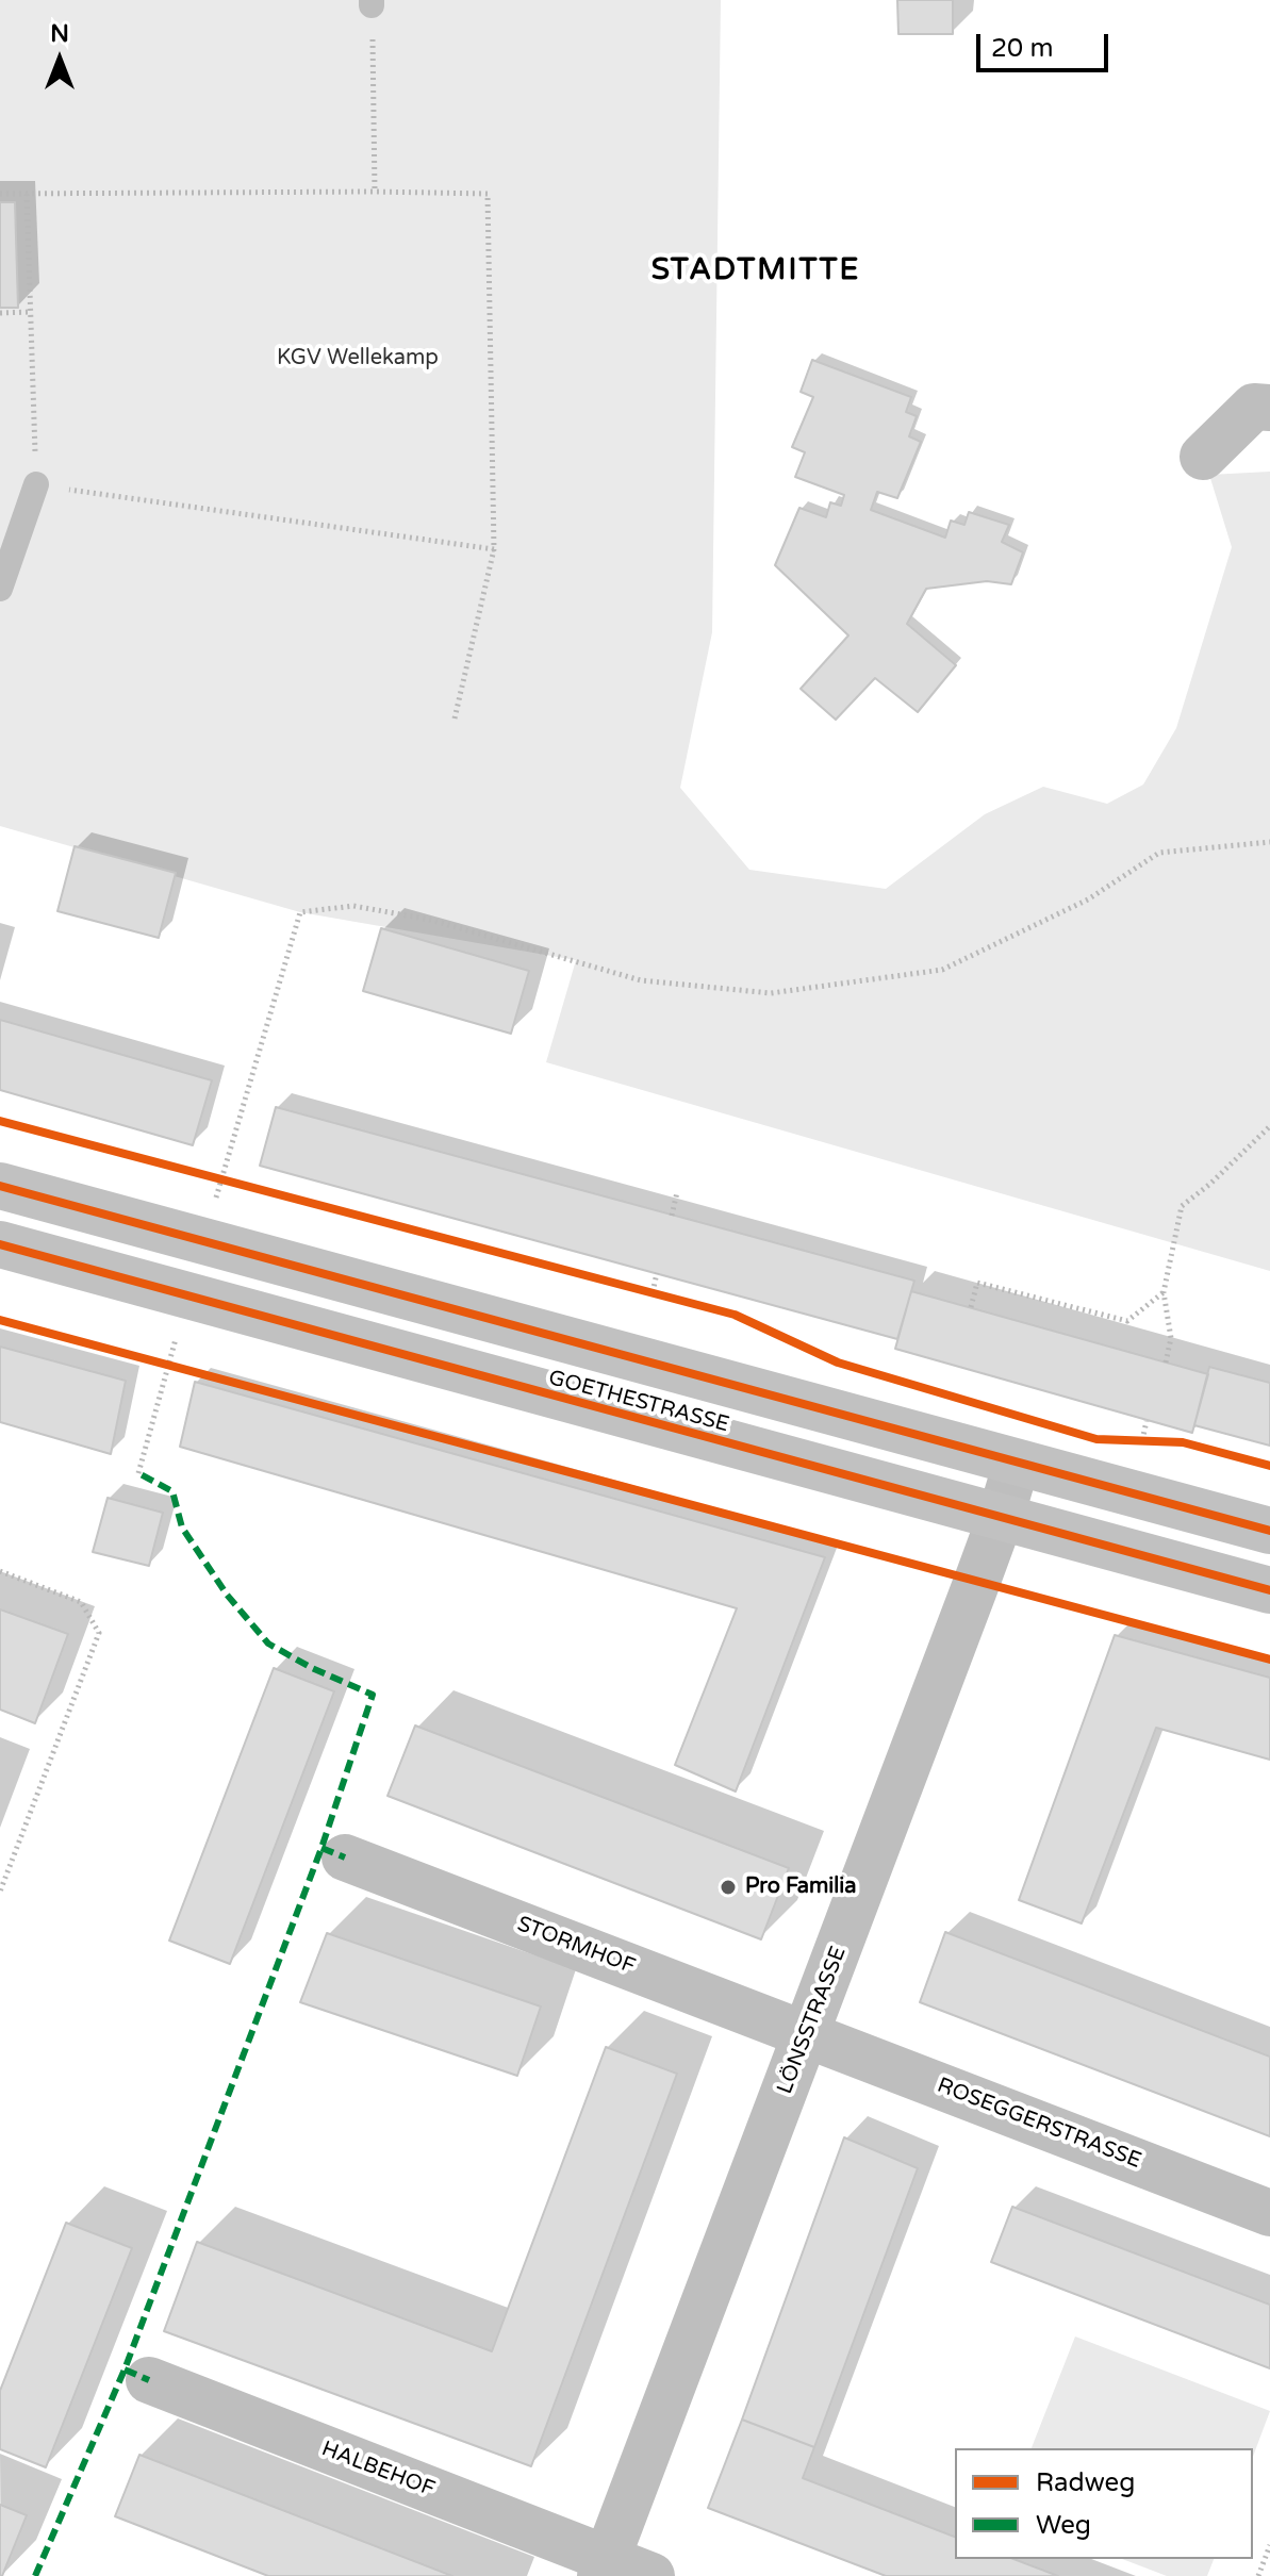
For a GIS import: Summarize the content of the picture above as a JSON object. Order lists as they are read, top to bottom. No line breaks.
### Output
{"streets":{"street":["GOETHESTRASSE","STORMHOF","LÖNSSTRASSE","ROSEGGERSTRASSE","HALBEHOF"]},"crossings":[["GOETHESTRASSE","LÖNSSTRASSE"],["STORMHOF","LÖNSSTRASSE"],["STORMHOF","ROSEGGERSTRASSE"],["LÖNSSTRASSE","ROSEGGERSTRASSE"],["LÖNSSTRASSE","HALBEHOF"]],"districts":["STADTMITTE"],"parks":["KGV Wellekamp"],"places":["Pro Familia"],"legend":["Radweg","Weg"],"scale_bar":"20 m","north":"top"}
